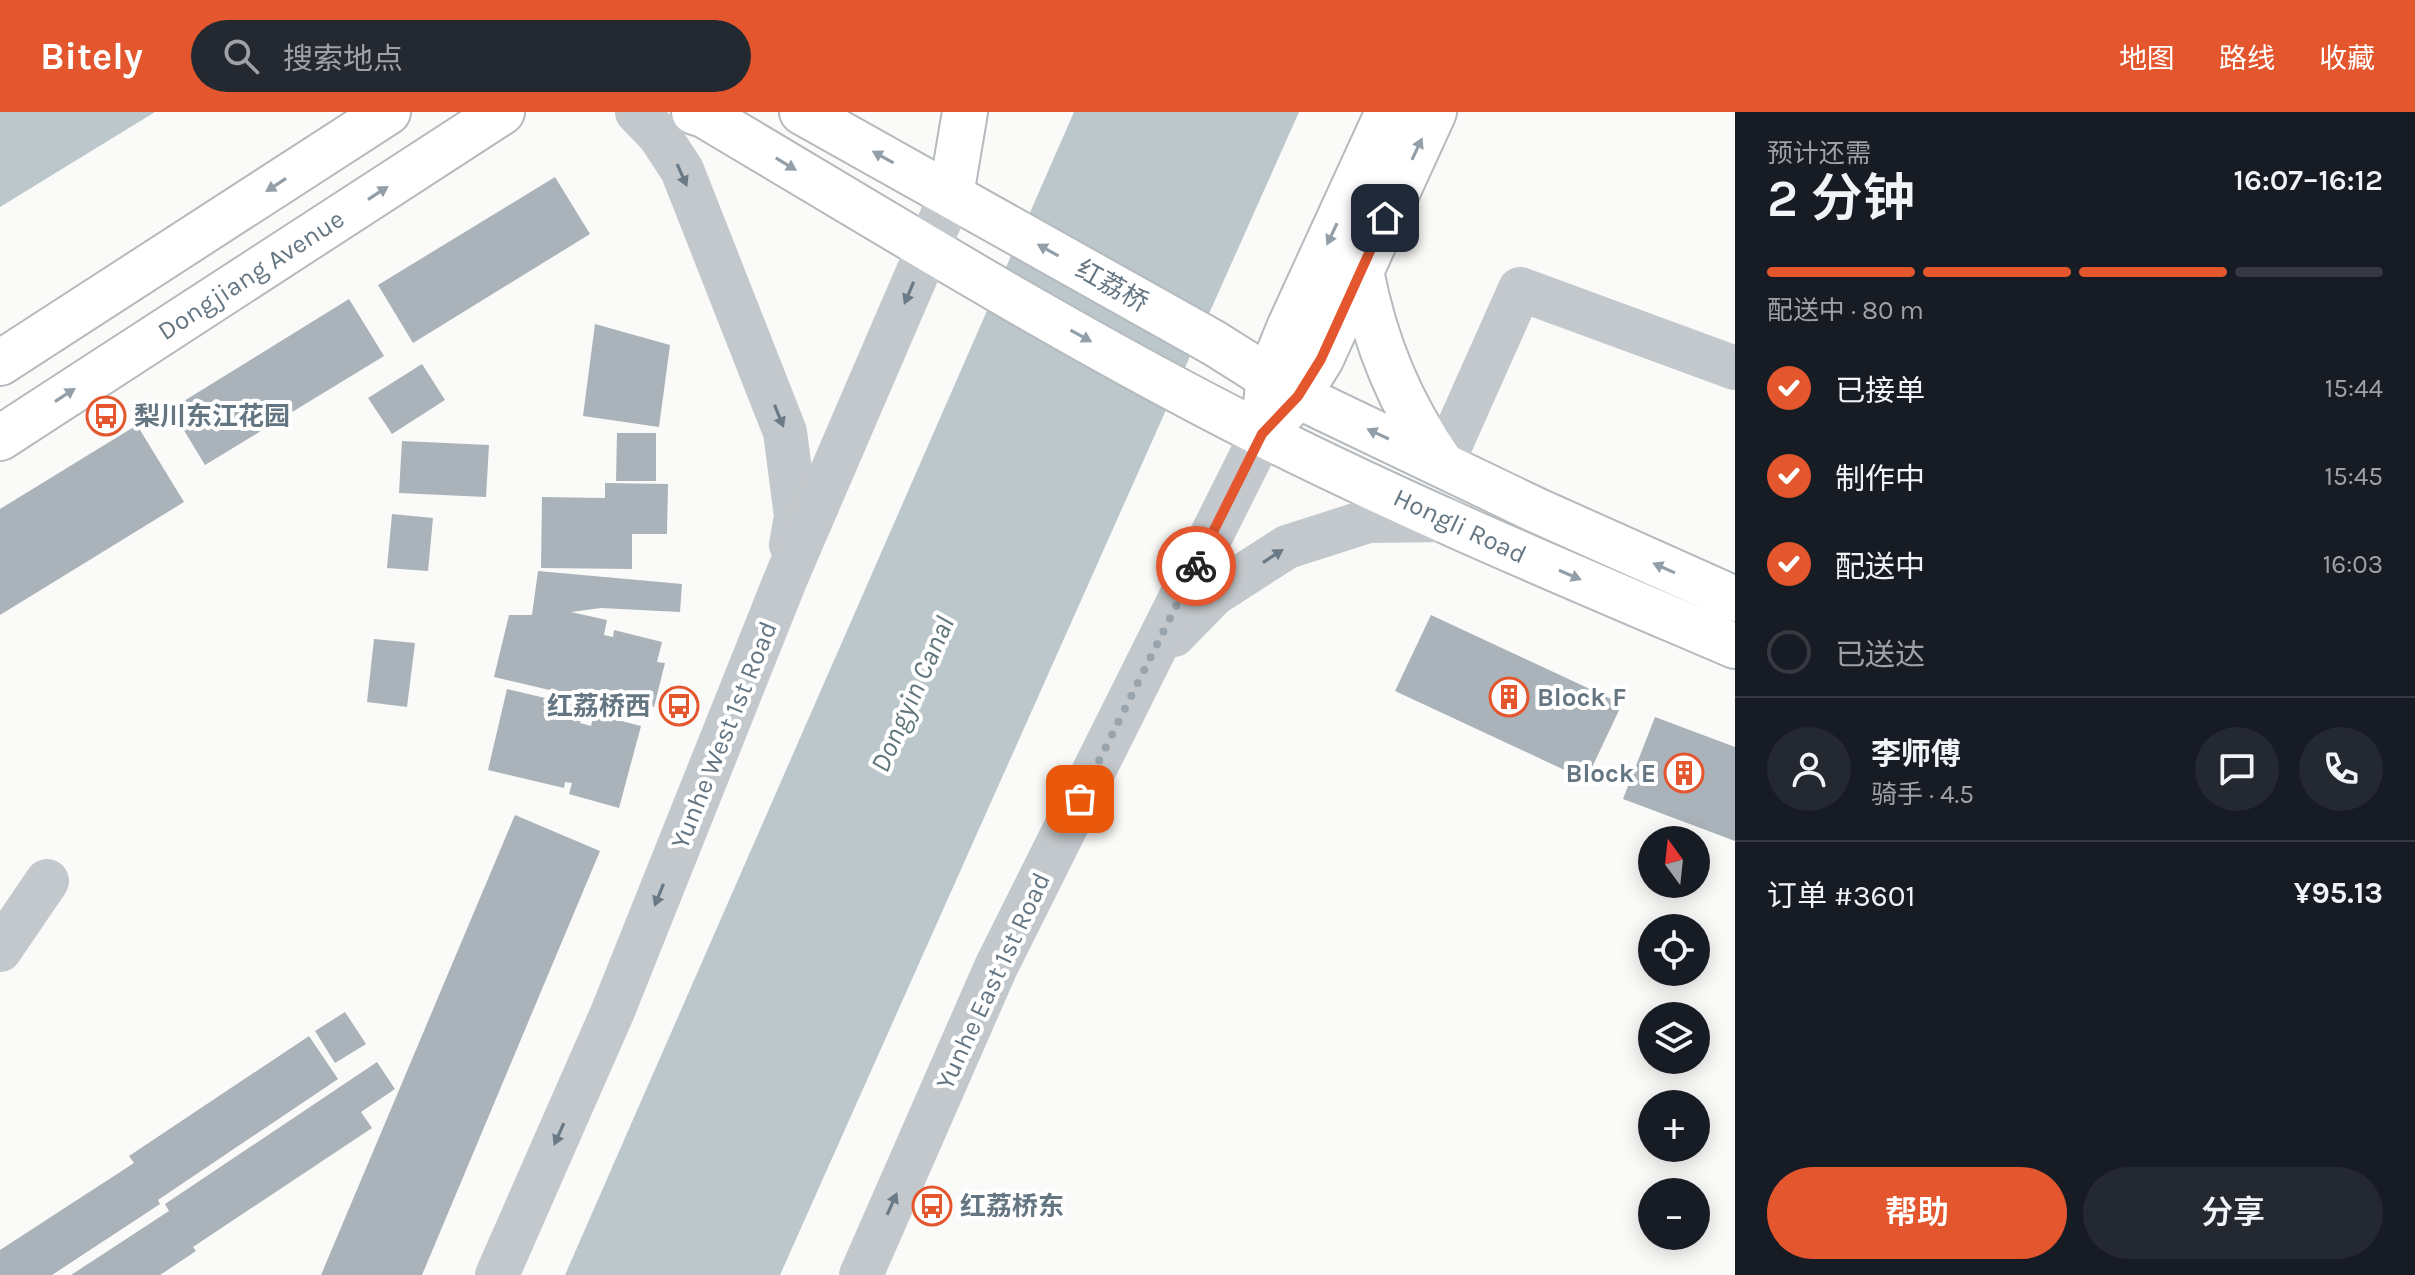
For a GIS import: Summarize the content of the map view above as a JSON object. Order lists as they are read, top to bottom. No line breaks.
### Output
{"streets":{"main road":["Dongjiang Avenue","红荔桥","Hongli Road"],"street":["Yunhe West 1st Road","Yunhe East 1st Road"]},"crossings":[["红荔桥","Hongli Road"],["红荔桥","Yunhe West 1st Road"],["Hongli Road","Yunhe West 1st Road"],["Hongli Road","Yunhe East 1st Road"]],"one_way":["Yunhe West 1st Road","Yunhe East 1st Road"],"water":["Dongyin Canal"],"places":{"bus stop":["梨川东江花园","红荔桥西","红荔桥东"],"building":["Block F","Block E"]},"north":"top","page":{"header":"Bitely","search":"搜索地点","nav":["地图","路线","收藏"],"heading":["2 分钟","预计还需","16:07–16:12"],"panel":["李师傅","骑手 · 4.5","订单 #3601","¥95.13"],"bar":"配送中 · 80 m","list":[["已接单","15:44"],["制作中","15:45"],["配送中","16:03"],"已送达"],"map_buttons":["+","−"],"buttons":["帮助","分享"]}}
